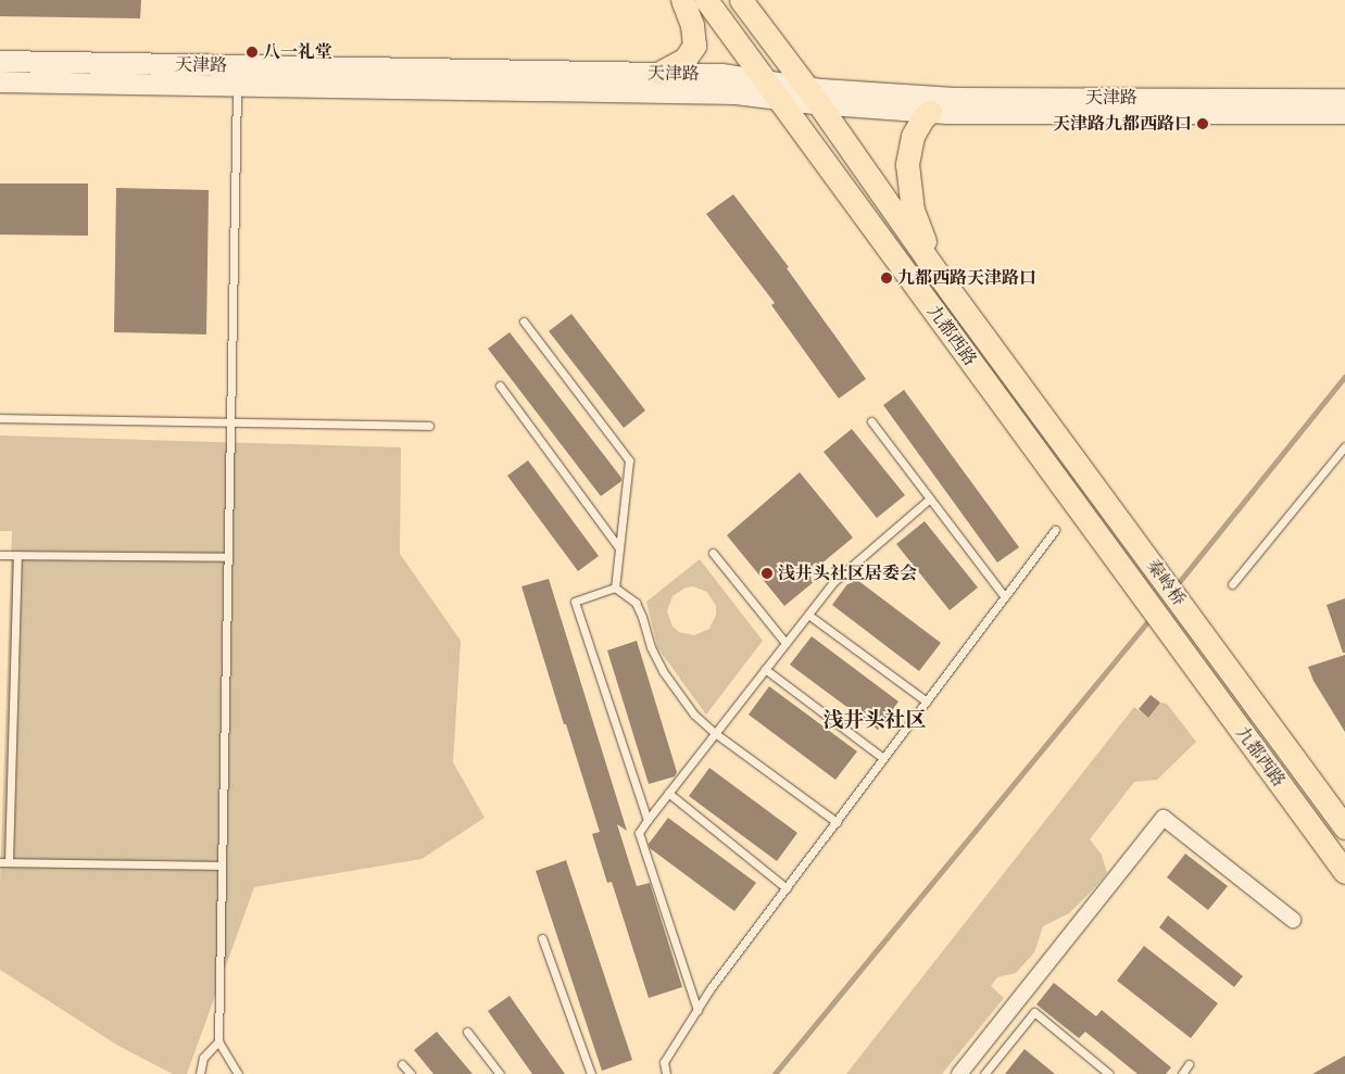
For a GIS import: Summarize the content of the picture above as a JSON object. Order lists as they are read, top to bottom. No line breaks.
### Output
{"streets":{"main road":["天津路","九都西路","秦岭桥"]},"crossings":[["天津路","九都西路"],["九都西路","秦岭桥"]],"districts":["浅井头社区"],"places":["八一礼堂","天津路九都西路口","九都西路天津路口","浅井头社区居委会"]}
